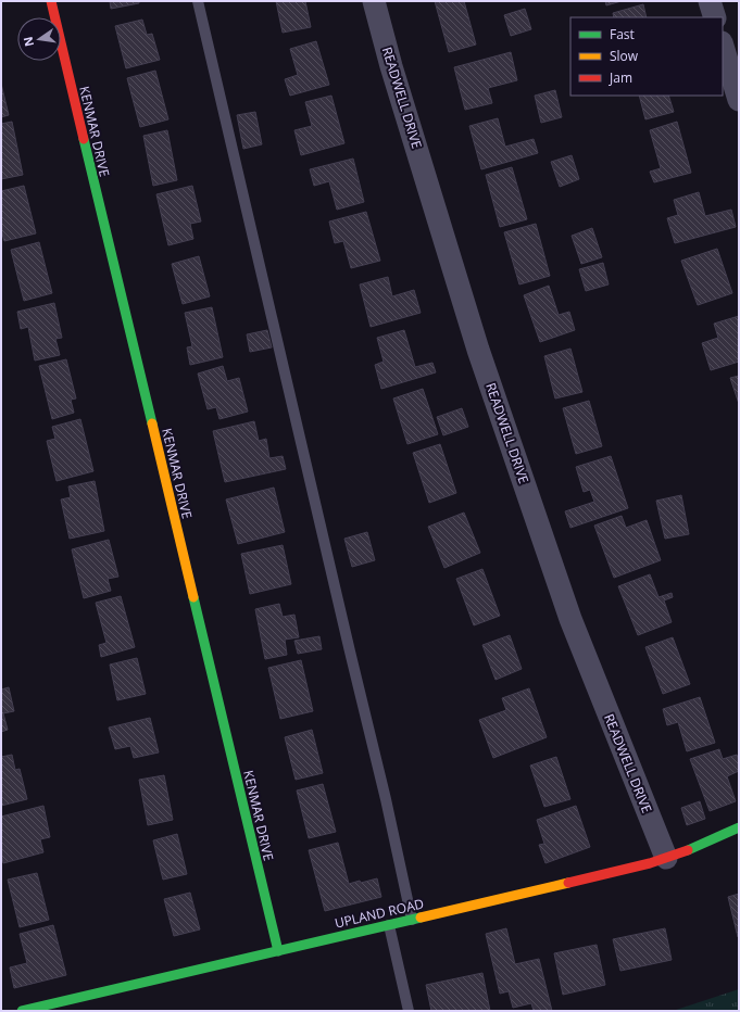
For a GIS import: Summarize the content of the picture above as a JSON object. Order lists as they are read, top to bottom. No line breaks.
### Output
{"streets":{"street":["READWELL DRIVE","KENMAR DRIVE","UPLAND ROAD"]},"crossings":[["READWELL DRIVE","UPLAND ROAD"],["KENMAR DRIVE","UPLAND ROAD"]],"legend":["Fast","Slow","Jam"],"north":"left"}
